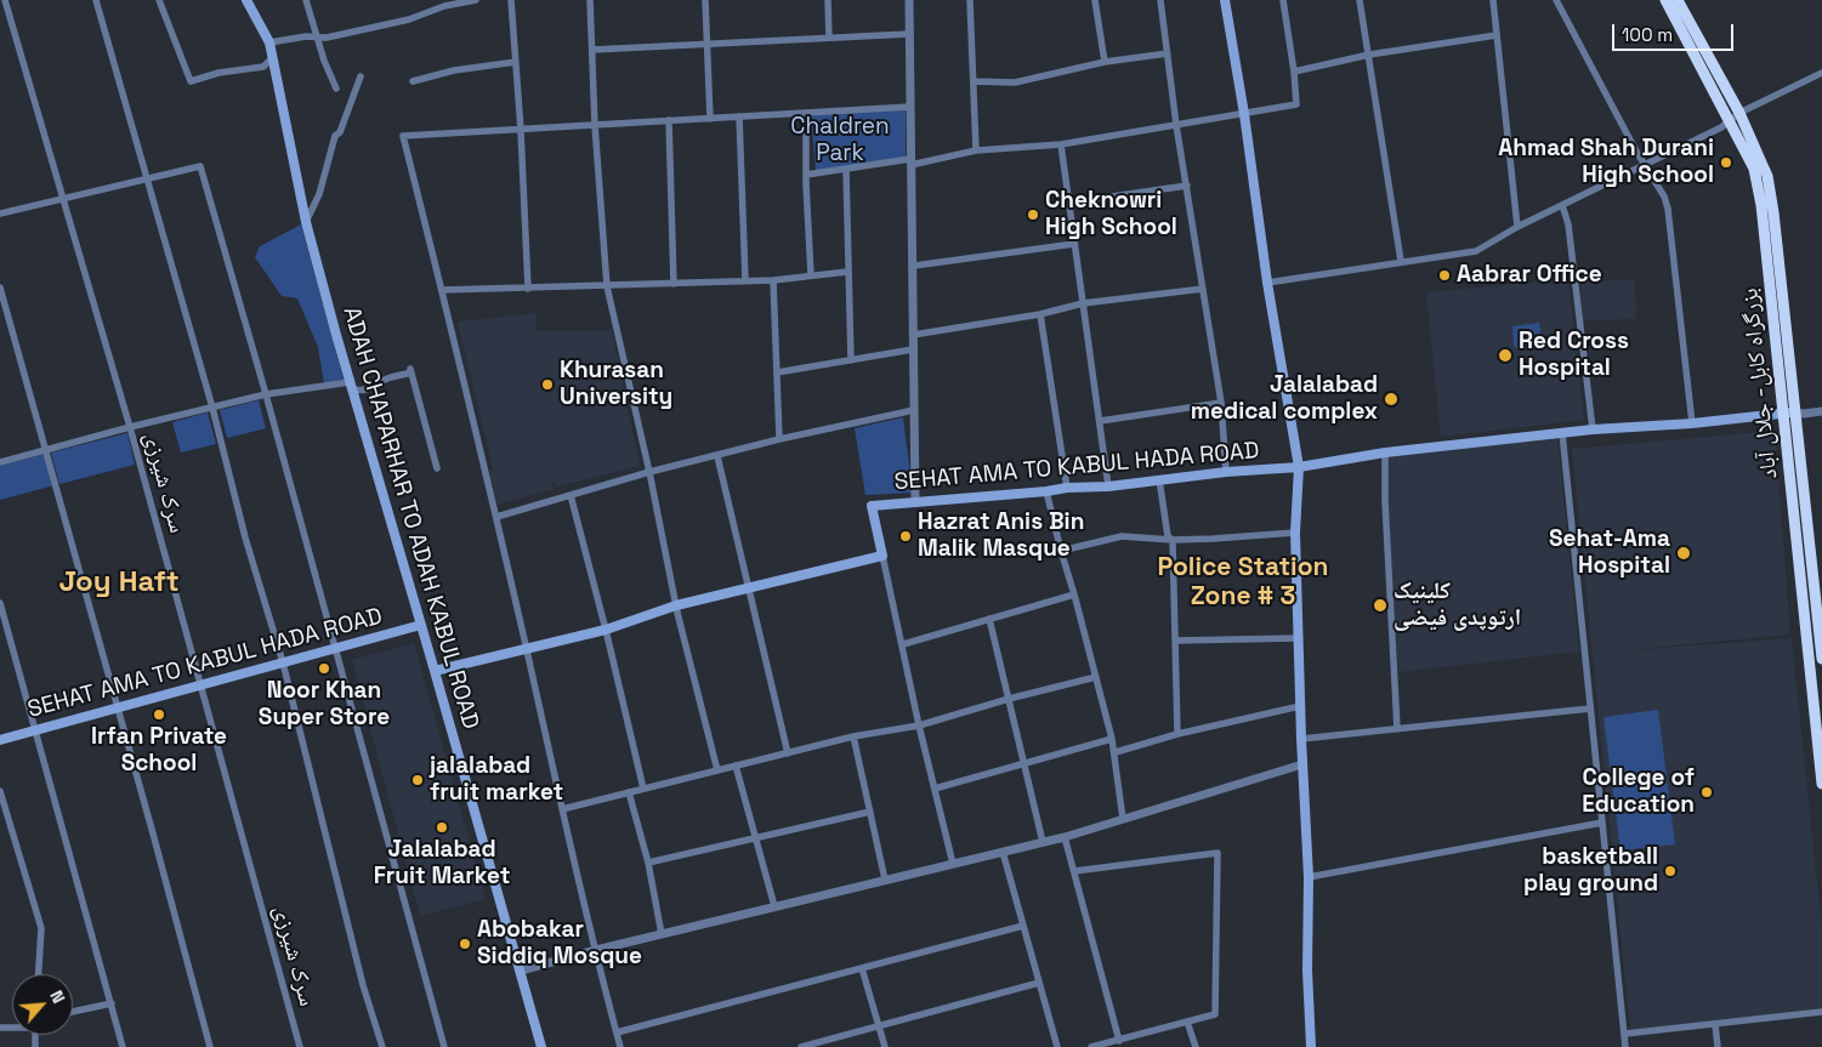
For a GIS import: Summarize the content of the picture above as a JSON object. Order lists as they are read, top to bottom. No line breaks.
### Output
{"streets":{"highway":["بزرگراه کابل- جلال آباد"],"main road":["SEHAT AMA TO KABUL HADA ROAD","ADAH CHAPARHAR TO ADAH KABUL ROAD"],"street":["سرک شیرزی"]},"crossings":[["بزرگراه کابل- جلال آباد","SEHAT AMA TO KABUL HADA ROAD"],["SEHAT AMA TO KABUL HADA ROAD","سرک شیرزی"],["SEHAT AMA TO KABUL HADA ROAD","ADAH CHAPARHAR TO ADAH KABUL ROAD"]],"districts":["Police Station Zone # 3","Joy Haft"],"parks":["Chaldren Park"],"places":["Ahmad Shah Durani High School","Cheknowri High School","Aabrar Office","Red Cross Hospital","Khurasan University","Jalalabad medical complex","Hazrat Anis Bin Malik Masque","Sehat-Ama Hospital","کلینیک ارتوپدی فیضی","Noor Khan Super Store","Irfan Private School","jalalabad fruit market","College of Education","Jalalabad Fruit Market","basketball play ground","Abobakar Siddiq Mosque"],"scale_bar":"100 m","north":"top right"}
